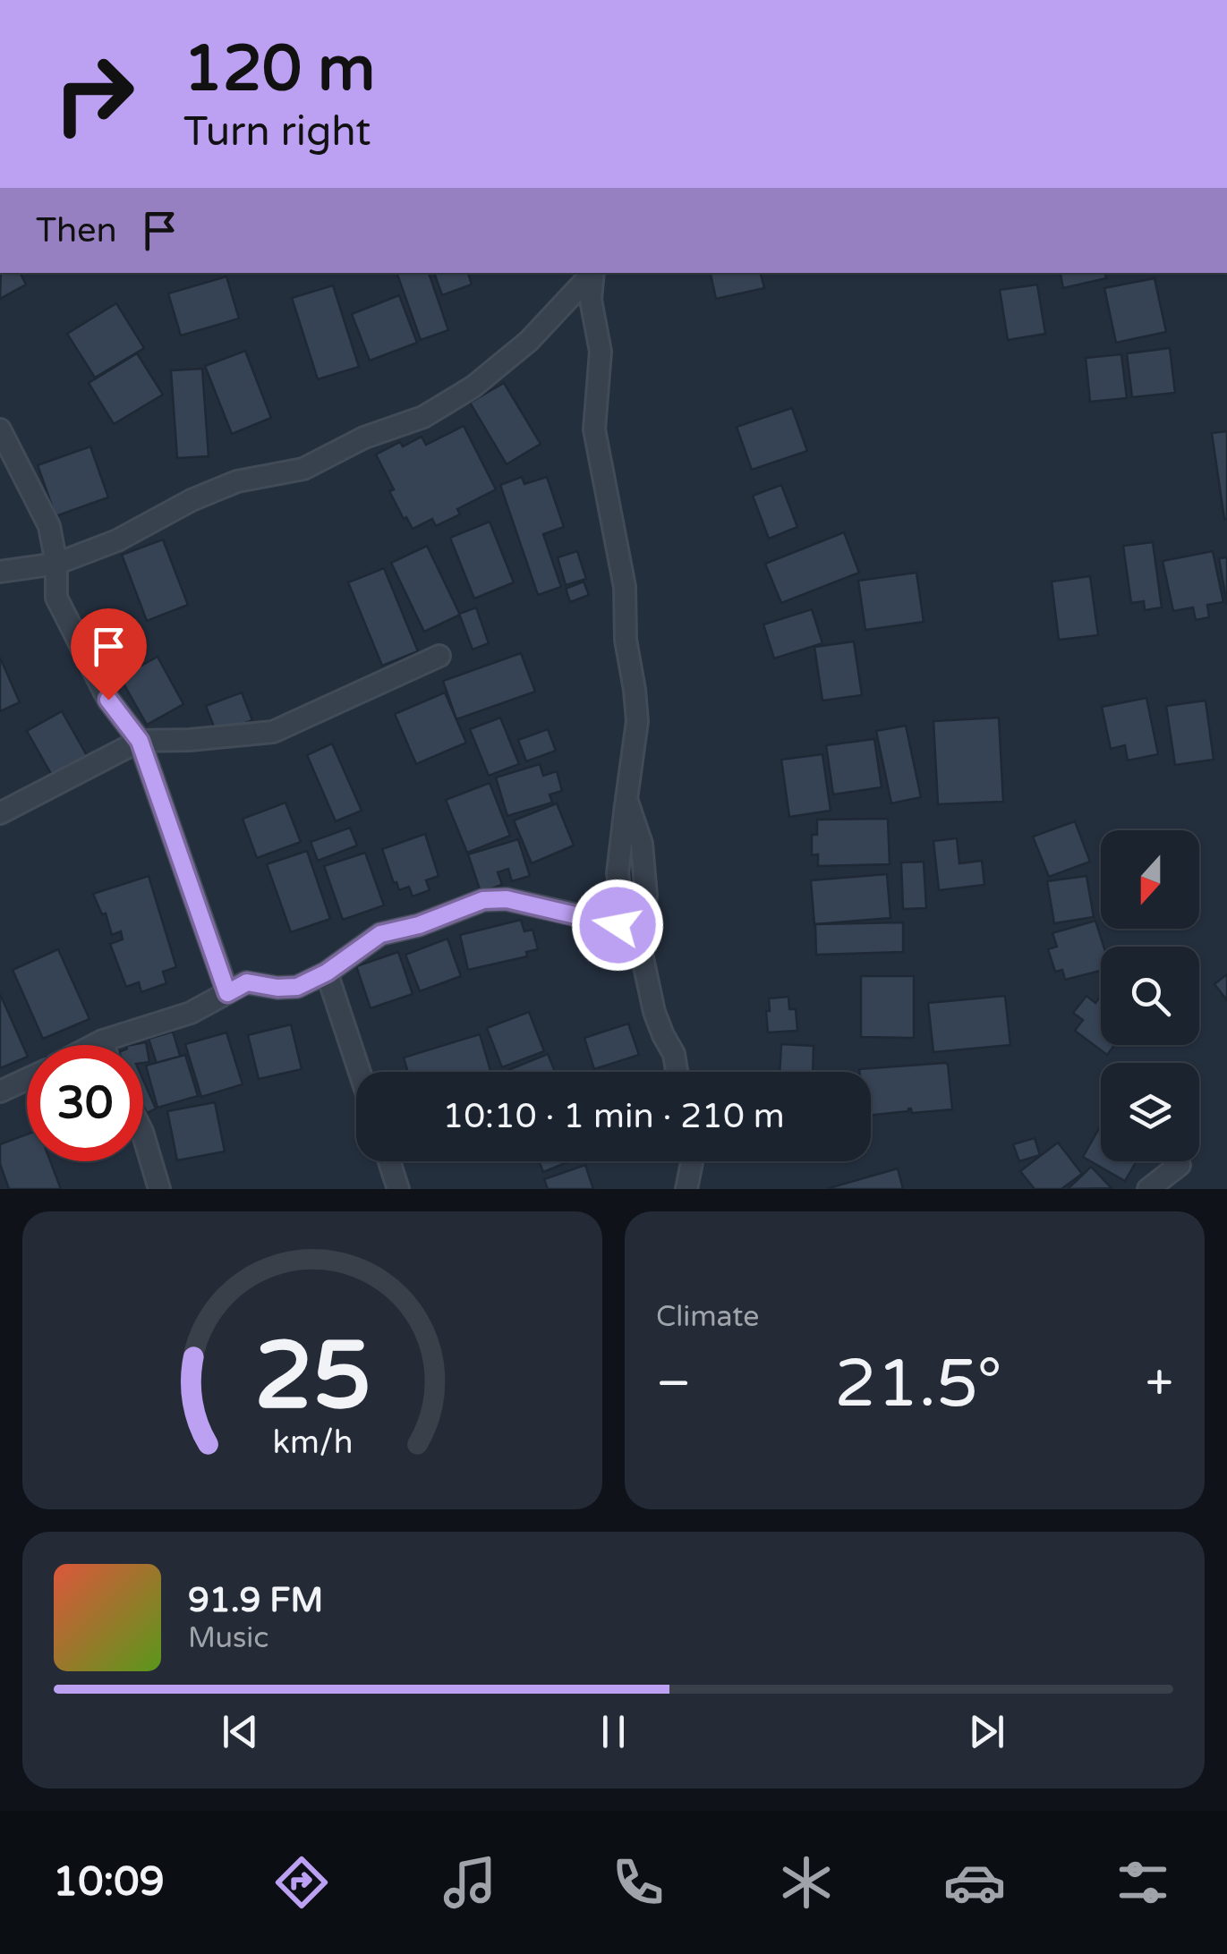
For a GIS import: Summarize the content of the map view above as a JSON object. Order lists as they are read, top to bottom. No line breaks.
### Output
{"north":"bottom","page":{"turn":["120 m","Turn right"],"then":"Then","limit":"30","trip":"10:10 · 1 min · 210 m","tile":"Climate","heat":["−","21.5°","+"],"song":["91.9 FM","Music"],"tabs":"10:09","gauge":["25","km/h"]}}
